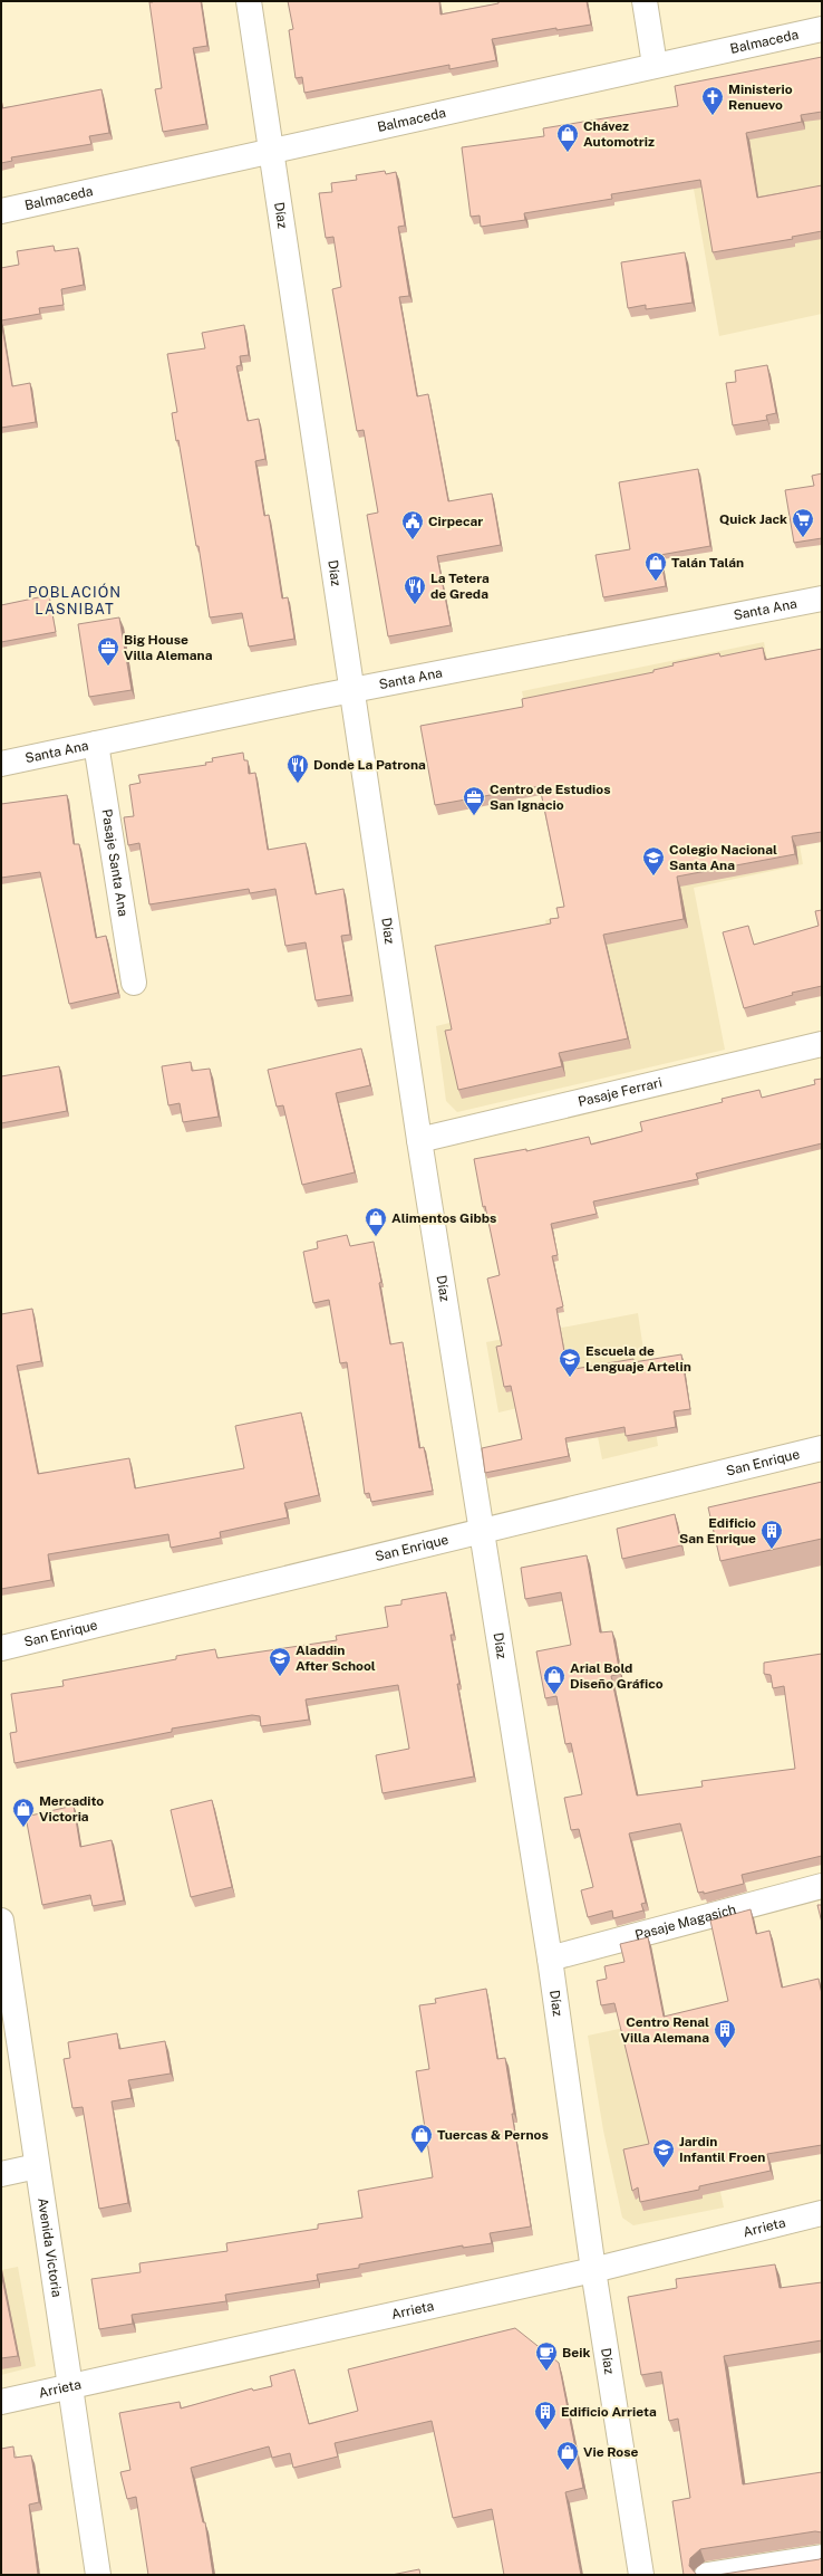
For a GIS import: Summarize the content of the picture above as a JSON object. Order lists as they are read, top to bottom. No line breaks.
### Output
{"streets":{"street":["Balmaceda","Díaz","Santa Ana","Pasaje Santa Ana","Pasaje Ferrari","San Enrique","Pasaje Magasich","Arrieta","Avenida Victoria"]},"crossings":[["Balmaceda","Díaz"],["Díaz","Santa Ana"],["Díaz","Pasaje Ferrari"],["Díaz","San Enrique"],["Díaz","Pasaje Magasich"],["Díaz","Arrieta"],["Santa Ana","Pasaje Santa Ana"],["Arrieta","Avenida Victoria"]],"districts":["POBLACIÓN LASNIBAT"],"places":{"church":["Ministerio Renuevo"],"shop":["Chávez Automotriz","Talán Talán","Alimentos Gibbs","Arial Bold Diseño Gráfico","Mercadito Victoria","Tuercas & Pernos","Vie Rose"],"supermarket":["Quick Jack"],"public building":["Cirpecar"],"restaurant":["La Tetera de Greda","Donde La Patrona"],"office":["Big House Villa Alemana","Centro de Estudios San Ignacio"],"school or university":["Colegio Nacional Santa Ana","Escuela de Lenguaje Artelin","Aladdin After School","Jardin Infantil Froen"],"building":["Edificio San Enrique","Centro Renal Villa Alemana","Edificio Arrieta"],"cafe":["Beik"]}}
